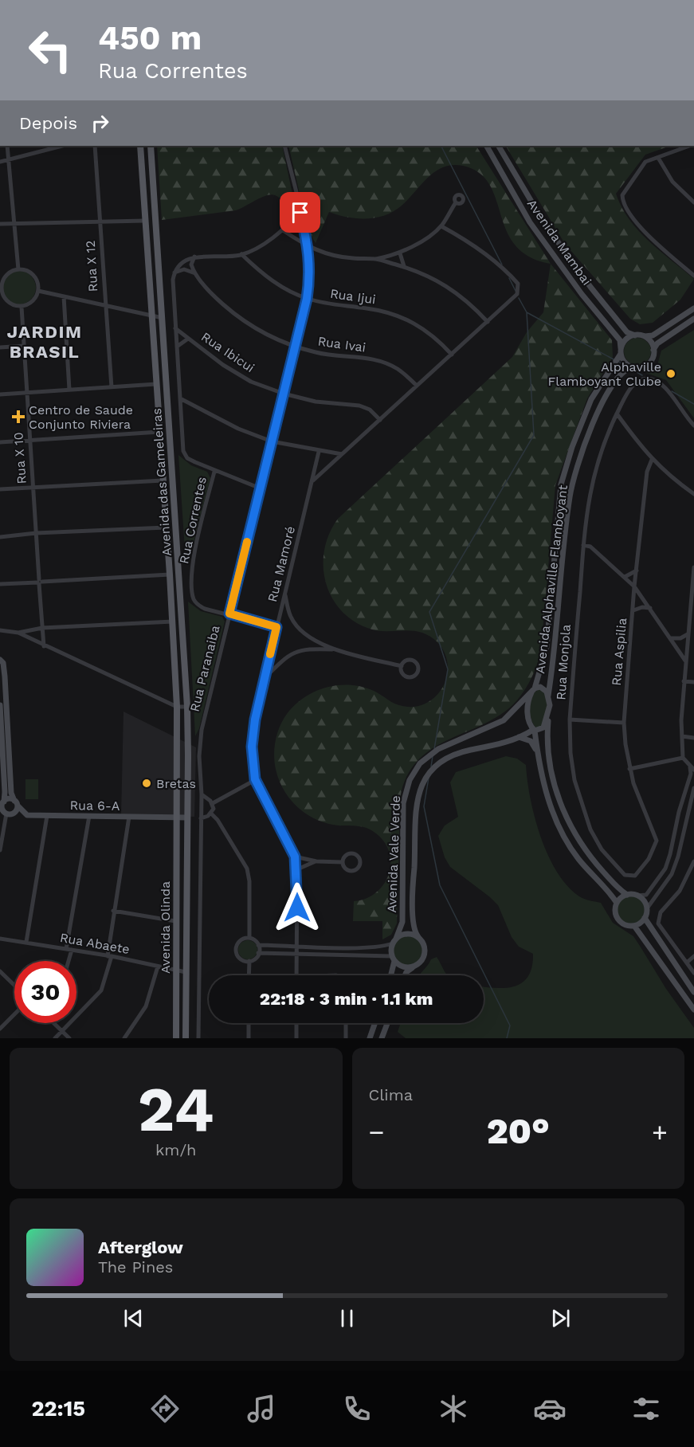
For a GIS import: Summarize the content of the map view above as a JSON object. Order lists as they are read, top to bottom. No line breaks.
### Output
{"streets":{"main road":["Avenida das Gameleiras","Avenida Olinda"],"street":["Avenida Mambai","Rua X 12","Rua Ijui","Rua Ivai","Rua Ibicui","Rua X 10","Rua Correntes","Rua Mamoré","Avenida Alphaville Flamboyant","Rua Aspilia","Rua Monjola","Rua Paranaiba","Rua 6-A","Avenida Vale Verde","Rua Abaete"]},"crossings":[["Avenida Mambai","Avenida Alphaville Flamboyant"],["Rua Ijui","Rua Paranaiba"],["Rua Ivai","Rua Paranaiba"],["Rua Ibicui","Rua Paranaiba"],["Avenida das Gameleiras","Rua 6-A"],["Avenida das Gameleiras","Avenida Olinda"],["Rua Correntes","Rua Mamoré"],["Rua Correntes","Rua Paranaiba"],["Avenida Alphaville Flamboyant","Avenida Vale Verde"],["Rua Aspilia","Rua Monjola"],["Rua 6-A","Avenida Olinda"],["Avenida Olinda","Rua Abaete"]],"districts":["JARDIM BRASIL"],"places":{"other":["Alphaville Flamboyant Clube","Bretas"],"health":["Centro de Saude Conjunto Riviera"]},"page":{"turn":["450 m","Rua Correntes"],"then":"Depois","limit":"30","trip":"22:18 · 3 min · 1.1 km","tile":[["24","km/h"],"Clima"],"heat":["−","20°","+"],"song":["Afterglow","The Pines"],"tabs":"22:15"}}
